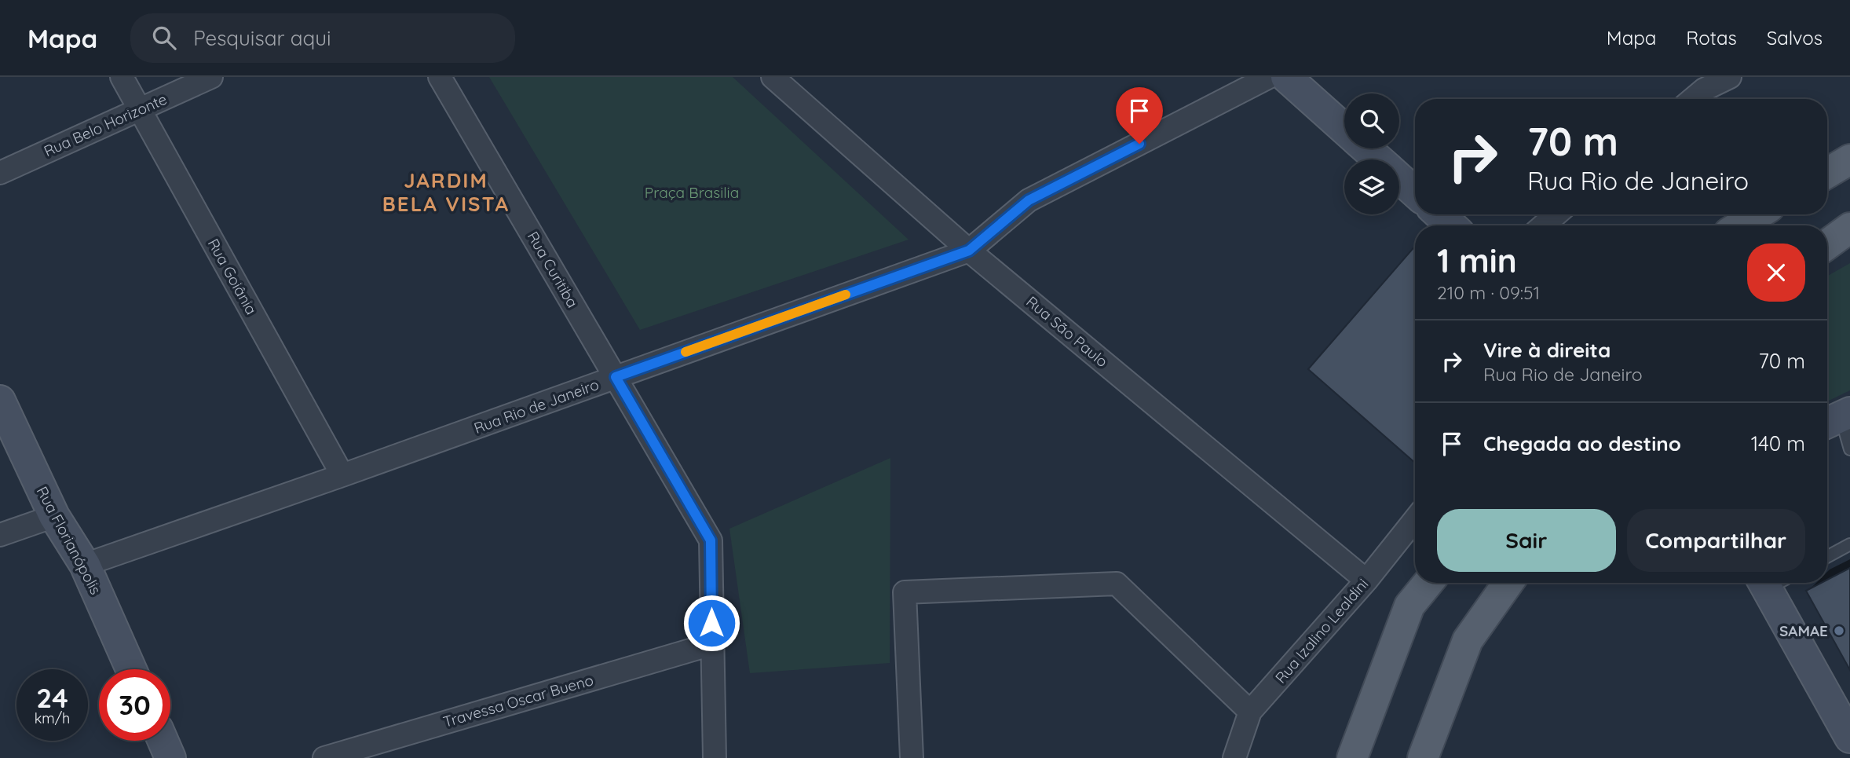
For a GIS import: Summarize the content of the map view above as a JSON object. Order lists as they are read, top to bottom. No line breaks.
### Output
{"streets":{"main road":["Rua Florianópolis"],"street":["Rua Belo Horizonte","Rua Curitiba","Rua Goiânia","Rua São Paulo","Rua Rio de Janeiro","Rua Izalino Lealdini","Travessa Oscar Bueno"]},"crossings":[["Rua Belo Horizonte","Rua Goiânia"],["Rua Curitiba","Rua Rio de Janeiro"],["Rua Curitiba","Travessa Oscar Bueno"],["Rua Goiânia","Rua Rio de Janeiro"],["Rua São Paulo","Rua Rio de Janeiro"],["Rua São Paulo","Rua Izalino Lealdini"],["Rua Rio de Janeiro","Rua Florianópolis"]],"districts":["JARDIM BELA VISTA"],"parks":["Praça Brasilia"],"places":["SAMAE"],"page":{"header":"Mapa","search":"Pesquisar aqui","nav":["Mapa","Rotas","Salvos"],"turn":["70 m","Rua Rio de Janeiro"],"heading":["1 min","210 m · 09:51"],"list":[{"name":"Vire à direita","note":"Rua Rio de Janeiro","value":"70 m"},{"name":"Chegada ao destino","value":"140 m"}],"buttons":["Sair","Compartilhar"],"speed":"24 km/h","limit":"30"}}
